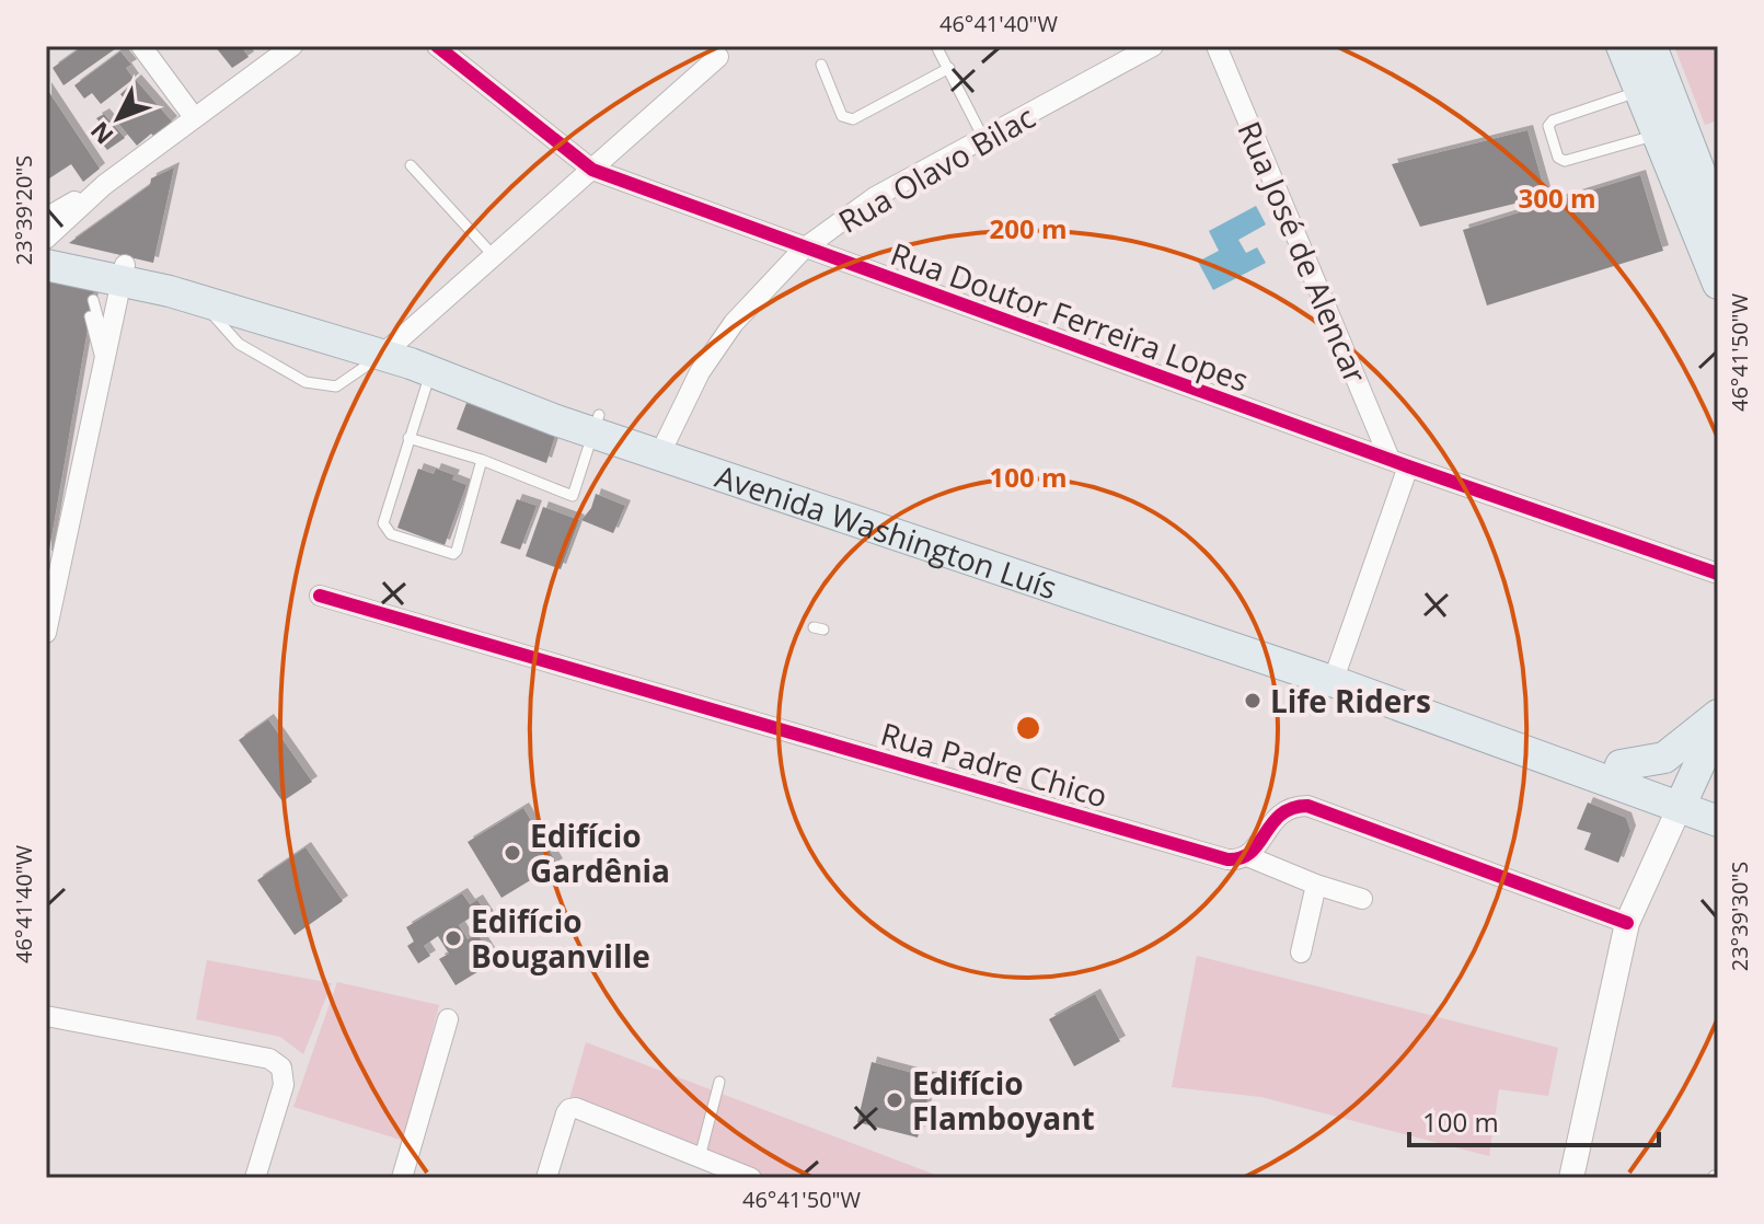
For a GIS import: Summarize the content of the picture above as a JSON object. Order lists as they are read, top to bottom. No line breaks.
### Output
{"streets":{"main road":["Avenida Washington Luís"],"street":["Rua Olavo Bilac","Rua José de Alencar","Rua Doutor Ferreira Lopes","Rua Padre Chico"]},"crossings":[["Rua Olavo Bilac","Rua Doutor Ferreira Lopes"],["Rua Olavo Bilac","Avenida Washington Luís"],["Rua José de Alencar","Rua Doutor Ferreira Lopes"]],"places":["Life Riders","Edifício Gardênia","Edifício Bouganville","Edifício Flamboyant"],"scale_bar":"100 m","north":"bottom left","coordinates":["46°41'40\"W","23°39'20\"S","46°41'50\"W","23°39'30\"S"],"rings":["300 m","200 m","100 m"]}
